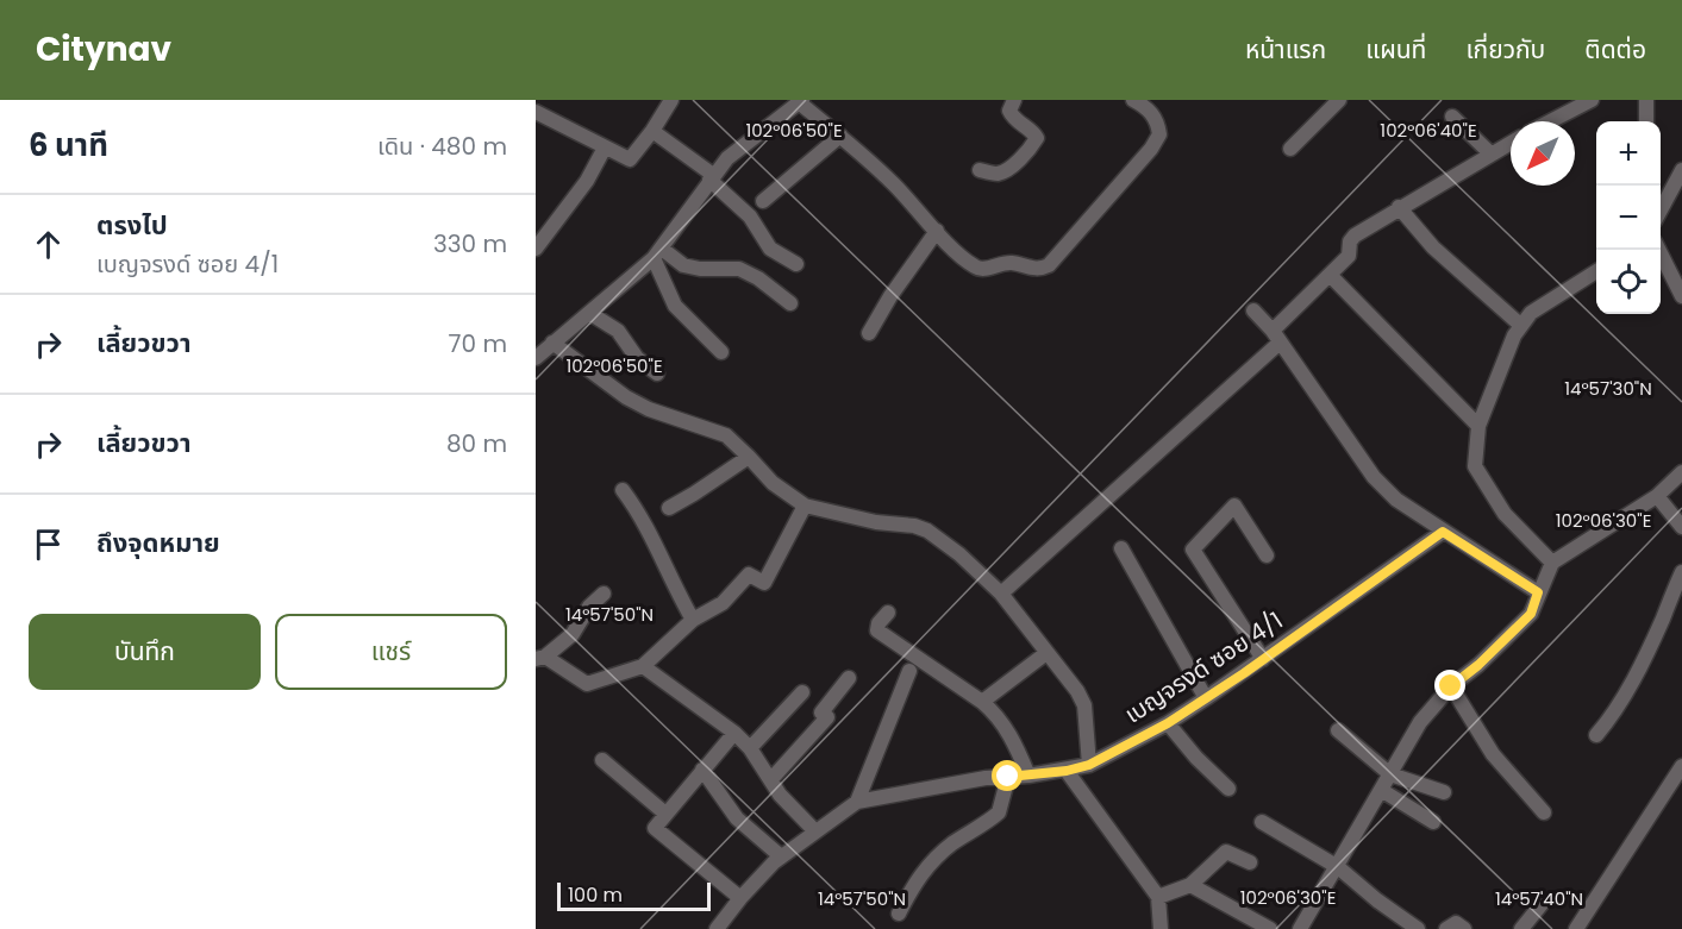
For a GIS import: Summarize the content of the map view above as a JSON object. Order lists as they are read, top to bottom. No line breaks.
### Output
{"streets":{"street":["เบญจรงด์ ซอย 4/1"]},"scale_bar":"100 m","north":"bottom left","page":{"header":"Citynav","nav":["หน้าแรก","แผนที่","เกี่ยวกับ","ติดต่อ"],"heading":["6 นาที","เดิน · 480 m"],"map_buttons":["+","−"],"list":[["ตรงไป","เบญจรงด์ ซอย 4/1","330 m"],["เลี้ยวขวา","70 m"],["เลี้ยวขวา","80 m"],"ถึงจุดหมาย"],"buttons":["บันทึก","แชร์"],"scale":"100 m"},"coordinates":["102°06'50\"E","102°06'40\"E","14°57'30\"N","102°06'30\"E","14°57'50\"N","14°57'40\"N"]}
